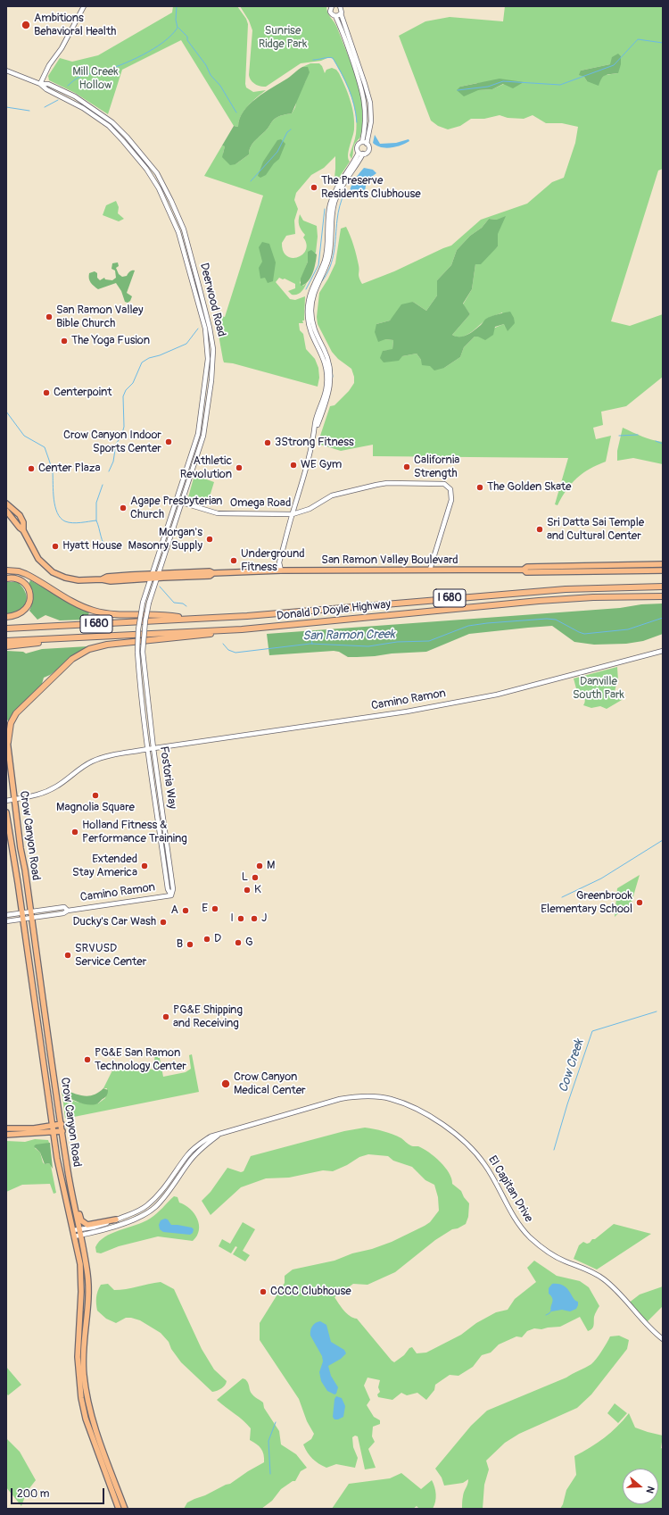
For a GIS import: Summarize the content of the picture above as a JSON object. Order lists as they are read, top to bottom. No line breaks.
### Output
{"streets":{"highway":["I 680","Donald D Doyle Highway"],"main road":["San Ramon Valley Boulevard","Crow Canyon Road"],"street":["Deerwood Road","Omega Road","Camino Ramon","Fostoria Way","El Capitan Drive"]},"crossings":[["Deerwood Road","Omega Road"],["Deerwood Road","San Ramon Valley Boulevard"],["Deerwood Road","Fostoria Way"],["Omega Road","San Ramon Valley Boulevard"],["Camino Ramon","Fostoria Way"],["Camino Ramon","Crow Canyon Road"],["Crow Canyon Road","El Capitan Drive"]],"water":["San Ramon Creek","Cow Creek"],"parks":["Sunrise Ridge Park","Mill Creek Hollow","Danville South Park"],"places":["Ambitions Behavioral Health","The Preserve Residents Clubhouse","San Ramon Valley Bible Church","The Yoga Fusion","Centerpoint","Crow Canyon Indoor Sports Center","3Strong Fitness","WE Gym","California Strength","Athletic Revolution","Center Plaza","The Golden Skate","Agape Presbyterian Church","Sri Datta Sai Temple and Cultural Center","Morgan's Masonry Supply","Hyatt House","Underground Fitness","Magnolia Square","Holland Fitness & Performance Training","Extended Stay America","M","L","K","Greenbrook Elementary School","E","A","I","J","Ducky's Car Wash","D","G","B","SRVUSD Service Center","PG&E Shipping and Receiving","PG&E San Ramon Technology Center","Crow Canyon Medical Center","CCCC Clubhouse"],"scale_bar":"200 m","north":"right"}
